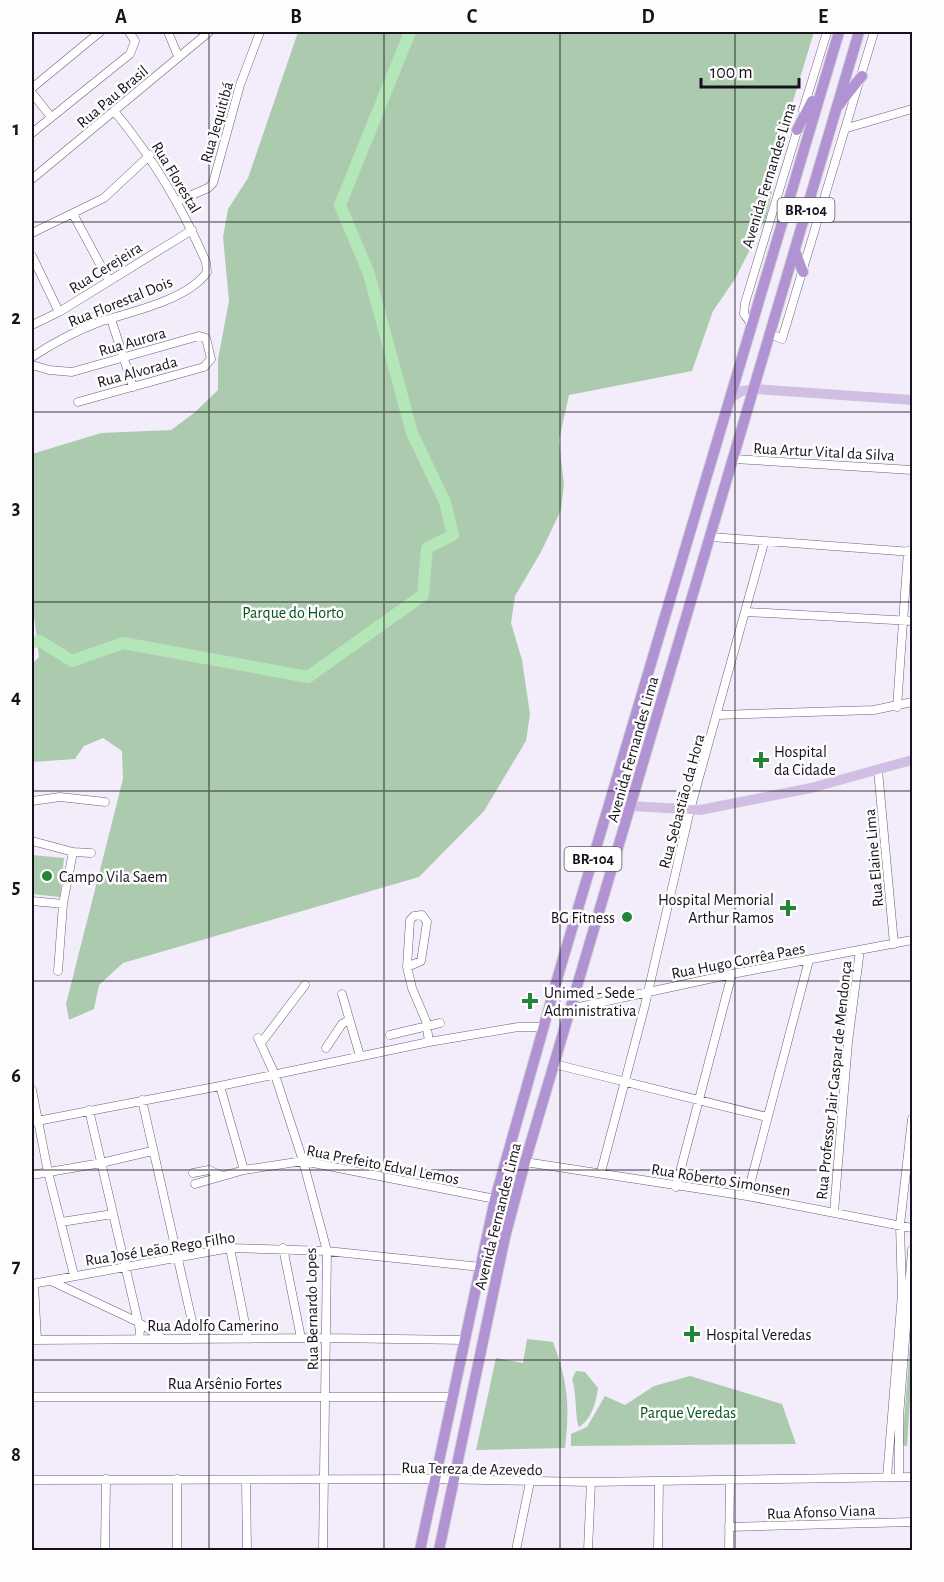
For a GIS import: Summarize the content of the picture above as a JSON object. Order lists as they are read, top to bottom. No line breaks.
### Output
{"streets":{"highway":["Avenida Fernandes Lima","BR-104"],"street":["Rua Pau Brasil","Rua Jequitibá","Rua Florestal","Rua Cerejeira","Rua Florestal Dois","Rua Aurora","Rua Alvorada","Rua Artur Vital da Silva","Rua Sebastião da Hora","Rua Elaine Lima","Rua Hugo Corrêa Paes","Rua Professor Jair Gaspar de Mendonça","Rua Prefeito Edval Lemos","Rua Roberto Simonsen","Rua José Leão Rego Filho","Rua Bernardo Lopes","Rua Adolfo Camerino","Rua Arsênio Fortes","Rua Tereza de Azevedo","Rua Afonso Viana"]},"crossings":[["Rua Pau Brasil","Rua Florestal"],["Rua Jequitibá","Rua Florestal"],["Avenida Fernandes Lima","Rua Artur Vital da Silva"],["Avenida Fernandes Lima","Rua Hugo Corrêa Paes"],["Avenida Fernandes Lima","Rua Prefeito Edval Lemos"],["Avenida Fernandes Lima","Rua Roberto Simonsen"],["Avenida Fernandes Lima","Rua José Leão Rego Filho"],["Avenida Fernandes Lima","Rua Adolfo Camerino"],["Avenida Fernandes Lima","Rua Arsênio Fortes"],["Avenida Fernandes Lima","Rua Tereza de Azevedo"],["Rua Florestal","Rua Cerejeira"],["Rua Florestal","Rua Florestal Dois"],["Rua Aurora","Rua Alvorada"],["Rua Sebastião da Hora","Rua Hugo Corrêa Paes"],["Rua Sebastião da Hora","Rua Roberto Simonsen"],["Rua Elaine Lima","Rua Hugo Corrêa Paes"],["Rua Hugo Corrêa Paes","Rua Professor Jair Gaspar de Mendonça"],["Rua Professor Jair Gaspar de Mendonça","Rua Roberto Simonsen"],["Rua Prefeito Edval Lemos","Rua Bernardo Lopes"],["Rua José Leão Rego Filho","Rua Bernardo Lopes"],["Rua Bernardo Lopes","Rua Adolfo Camerino"],["Rua Bernardo Lopes","Rua Arsênio Fortes"],["Rua Bernardo Lopes","Rua Tereza de Azevedo"]],"parks":["Parque do Horto","Parque Veredas"],"places":{"health":["Hospital da Cidade","Hospital Memorial Arthur Ramos","Unimed - Sede Administrativa","Hospital Veredas"],"other":["Campo Vila Saem","BG Fitness"]},"scale_bar":"100 m","grid":{"columns":["A","B","C","D","E"],"rows":["1","2","3","4","5","6","7","8"]}}
